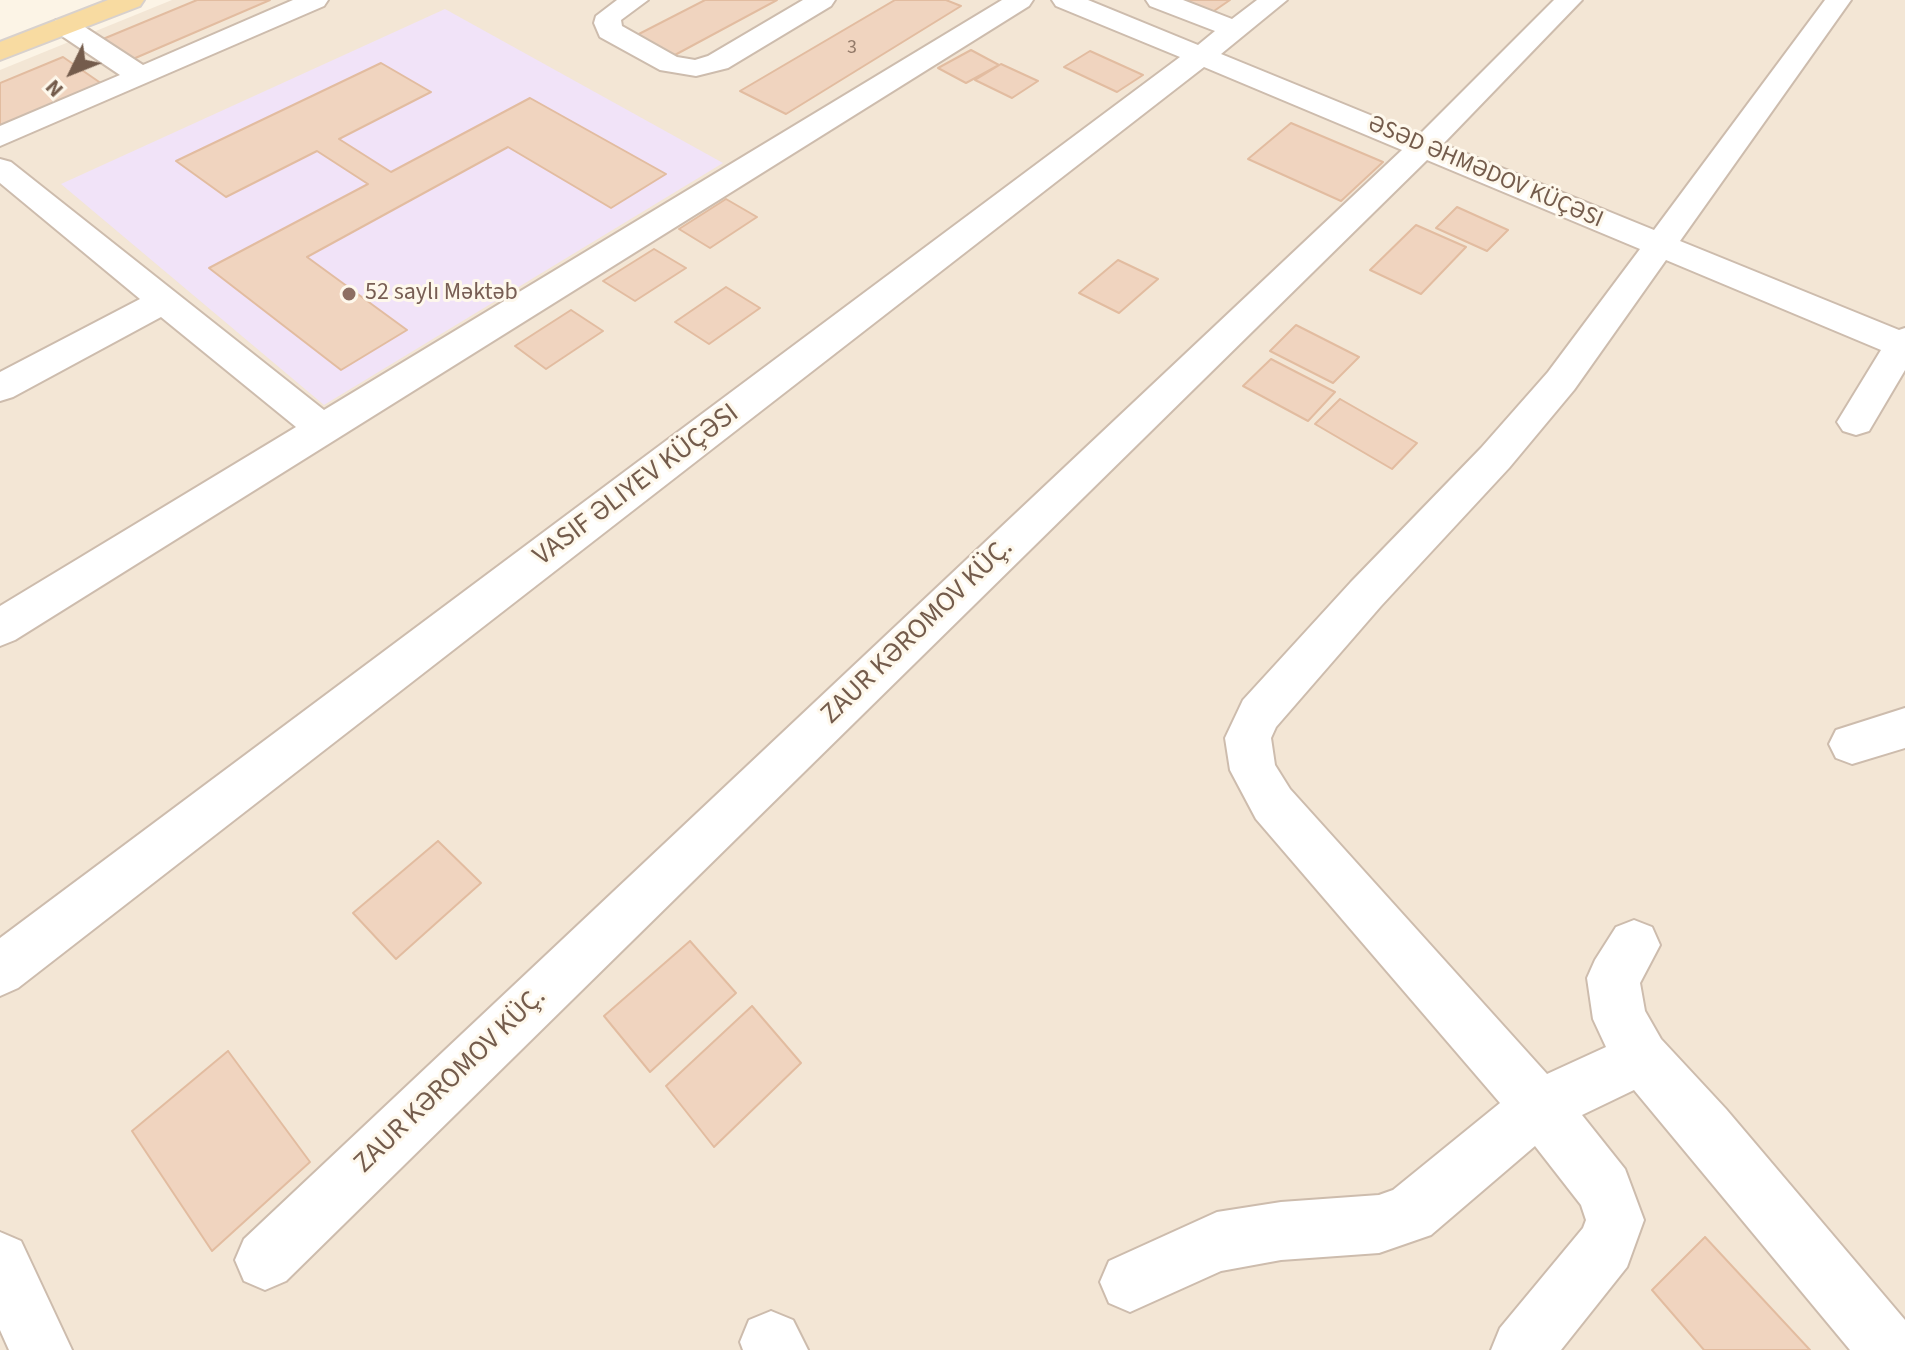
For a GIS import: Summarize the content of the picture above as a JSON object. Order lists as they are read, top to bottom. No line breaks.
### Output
{"streets":{"street":["ƏSƏD ƏHMƏDOV KÜÇƏSI","VASIF ƏLIYEV KÜÇƏSI","ZAUR KƏROMOV KÜÇ."]},"crossings":[["ƏSƏD ƏHMƏDOV KÜÇƏSI","VASIF ƏLIYEV KÜÇƏSI"],["ƏSƏD ƏHMƏDOV KÜÇƏSI","ZAUR KƏROMOV KÜÇ."]],"places":["52 saylı Məktəb"],"house_numbers":["3"],"north":"bottom left"}
